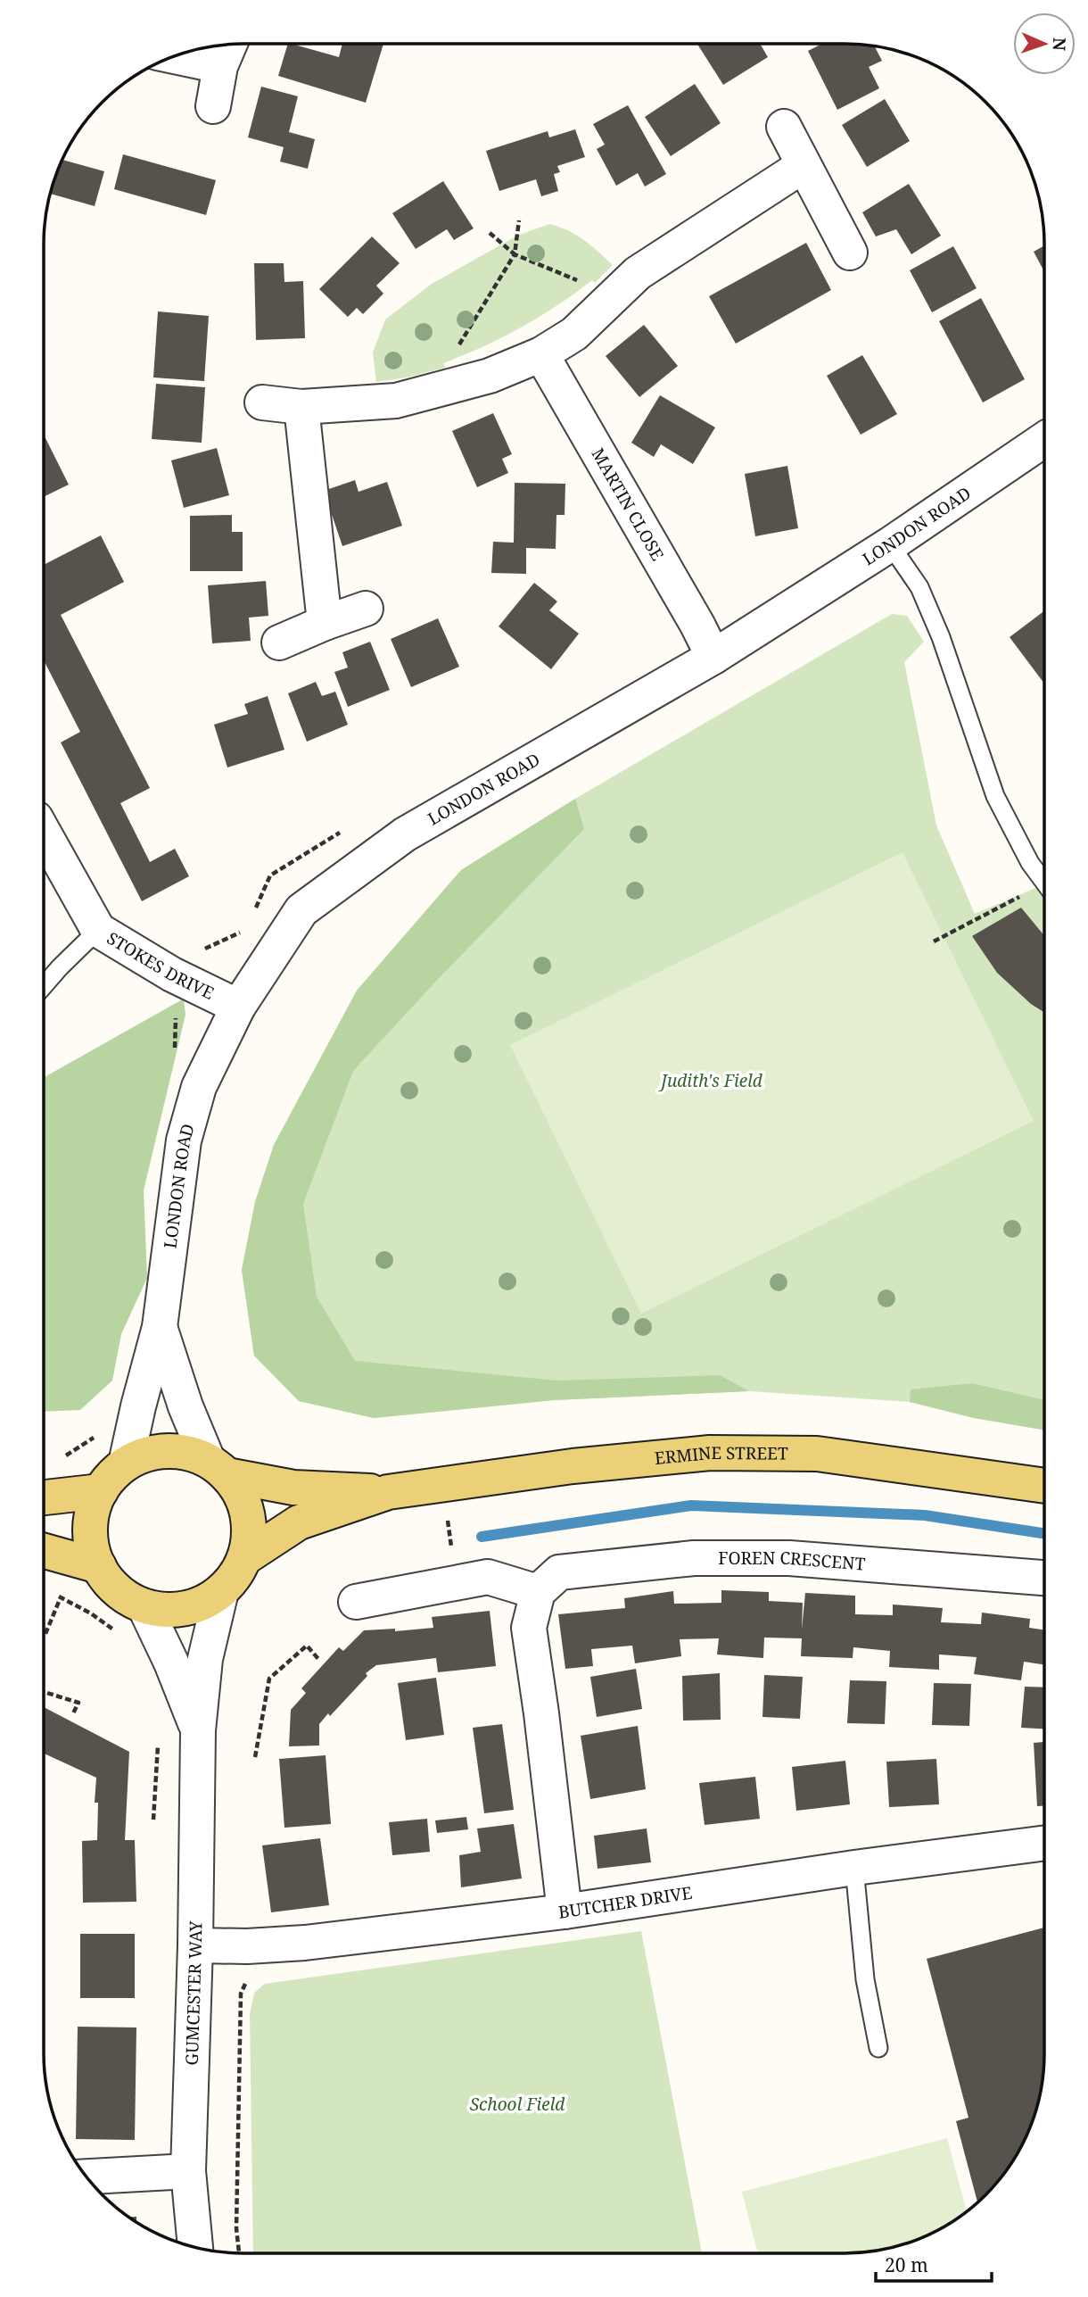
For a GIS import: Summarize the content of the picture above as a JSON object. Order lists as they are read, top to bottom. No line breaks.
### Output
{"streets":{"main road":["ERMINE STREET"],"street":["MARTIN CLOSE","LONDON ROAD","STOKES DRIVE","FOREN CRESCENT","BUTCHER DRIVE","GUMCESTER WAY"]},"crossings":[["MARTIN CLOSE","LONDON ROAD"],["LONDON ROAD","STOKES DRIVE"],["LONDON ROAD","ERMINE STREET"],["LONDON ROAD","GUMCESTER WAY"],["ERMINE STREET","GUMCESTER WAY"],["BUTCHER DRIVE","GUMCESTER WAY"]],"parks":["Judith's Field","School Field"],"scale_bar":"20 m","north":"right"}
